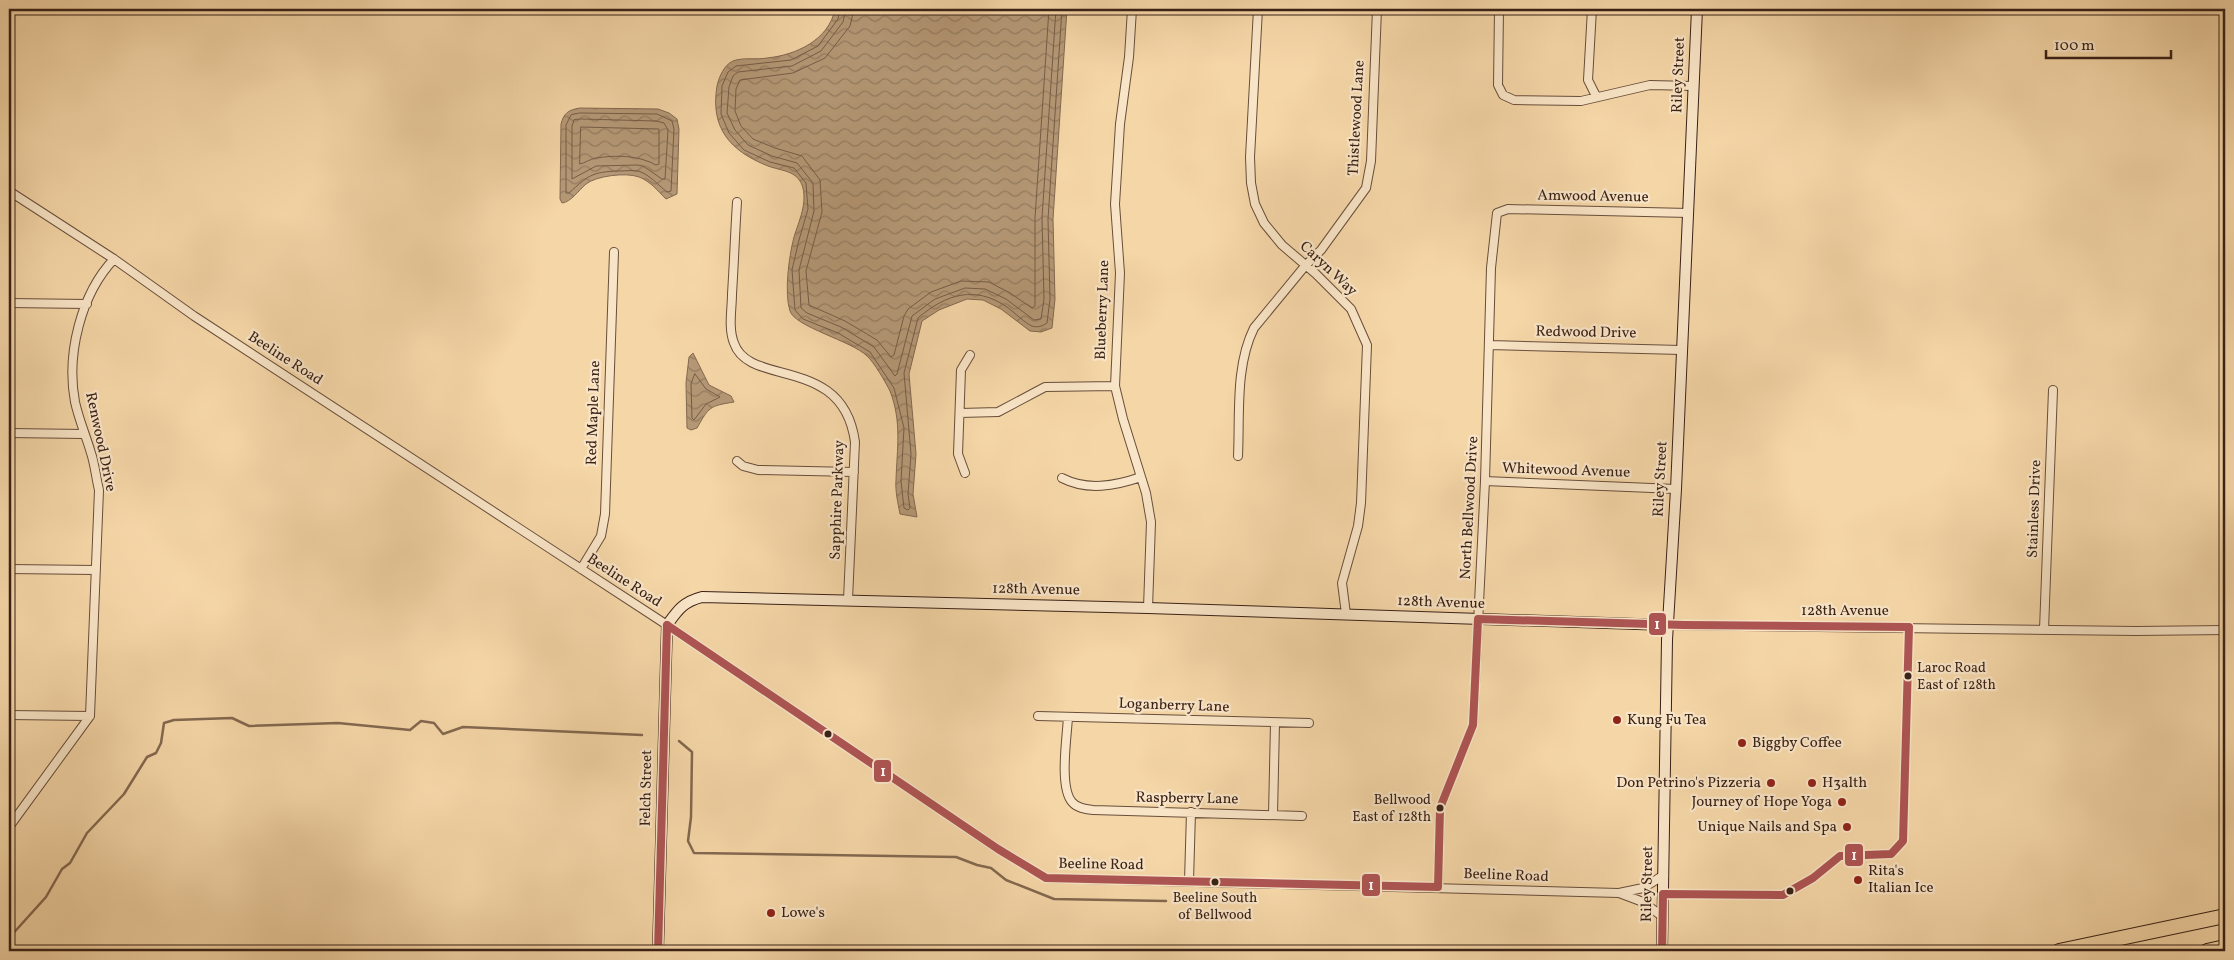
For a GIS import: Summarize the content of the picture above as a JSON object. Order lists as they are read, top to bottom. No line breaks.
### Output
{"streets":{"street":["Riley Street","Thistlewood Lane","Amwood Avenue","Caryn Way","Blueberry Lane","Redwood Drive","Beeline Road","Red Maple Lane","Renwood Drive","Whitewood Avenue","Sapphire Parkway","North Bellwood Drive","Stainless Drive","128th Avenue","Loganberry Lane","Felch Street","Raspberry Lane"]},"crossings":[["Riley Street","Amwood Avenue"],["Riley Street","Redwood Drive"],["Riley Street","Beeline Road"],["Riley Street","Whitewood Avenue"],["Riley Street","128th Avenue"],["Thistlewood Lane","Caryn Way"],["Amwood Avenue","North Bellwood Drive"],["Caryn Way","128th Avenue"],["Blueberry Lane","128th Avenue"],["Redwood Drive","North Bellwood Drive"],["Beeline Road","Red Maple Lane"],["Beeline Road","Renwood Drive"],["Beeline Road","North Bellwood Drive"],["Beeline Road","128th Avenue"],["Beeline Road","Felch Street"],["Whitewood Avenue","North Bellwood Drive"],["Sapphire Parkway","128th Avenue"],["North Bellwood Drive","128th Avenue"],["Stainless Drive","128th Avenue"],["128th Avenue","Felch Street"],["Loganberry Lane","Raspberry Lane"]],"places":["Laroc Road East of 128th","Kung Fu Tea","Biggby Coffee","Don Petrino's Pizzeria","H3alth","Journey of Hope Yoga","Bellwood East of 128th","Unique Nails and Spa","Rita's Italian Ice","Beeline South of Bellwood","Lowe's"],"lines":["transit line 1"],"scale_bar":"100 m"}
